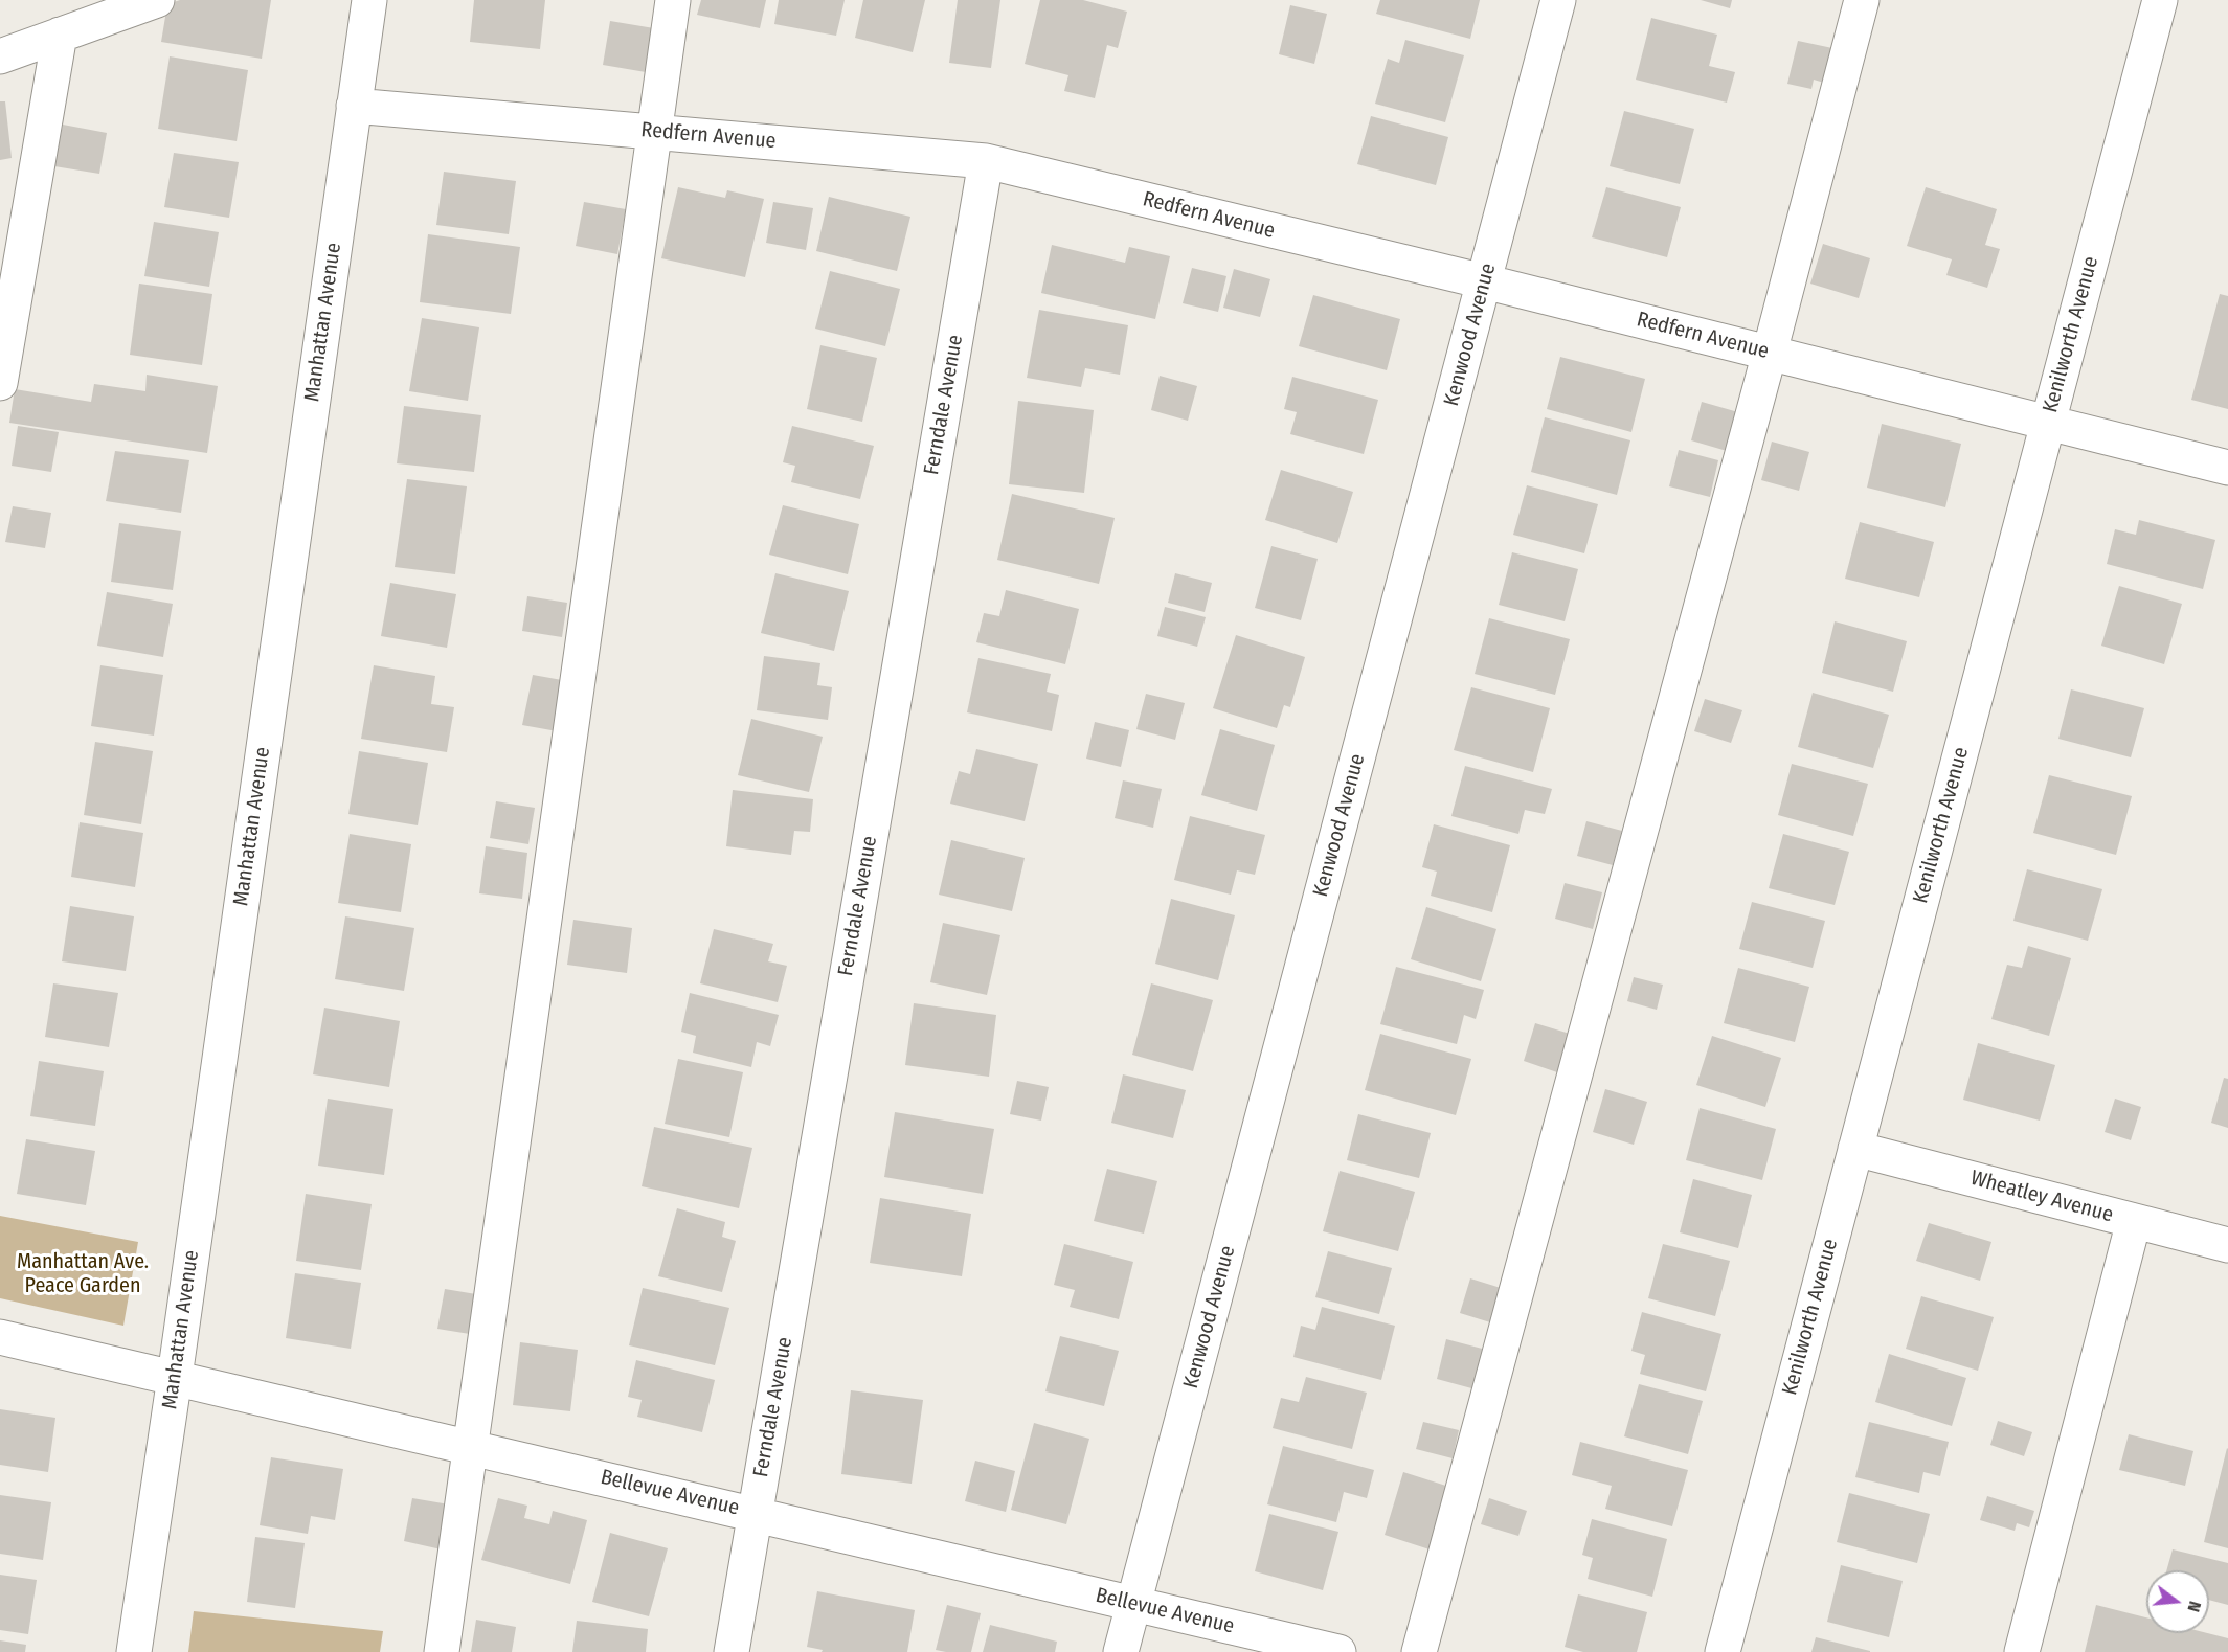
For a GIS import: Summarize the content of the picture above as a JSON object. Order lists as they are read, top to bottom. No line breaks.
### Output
{"streets":{"street":["Redfern Avenue","Manhattan Avenue","Kenwood Avenue","Kenilworth Avenue","Ferndale Avenue","Wheatley Avenue","Bellevue Avenue"]},"crossings":[["Redfern Avenue","Manhattan Avenue"],["Redfern Avenue","Kenwood Avenue"],["Redfern Avenue","Kenilworth Avenue"],["Redfern Avenue","Ferndale Avenue"],["Manhattan Avenue","Bellevue Avenue"],["Kenwood Avenue","Bellevue Avenue"],["Kenilworth Avenue","Wheatley Avenue"],["Ferndale Avenue","Bellevue Avenue"]],"parks":["Manhattan Ave. Peace Garden"],"north":"right"}
